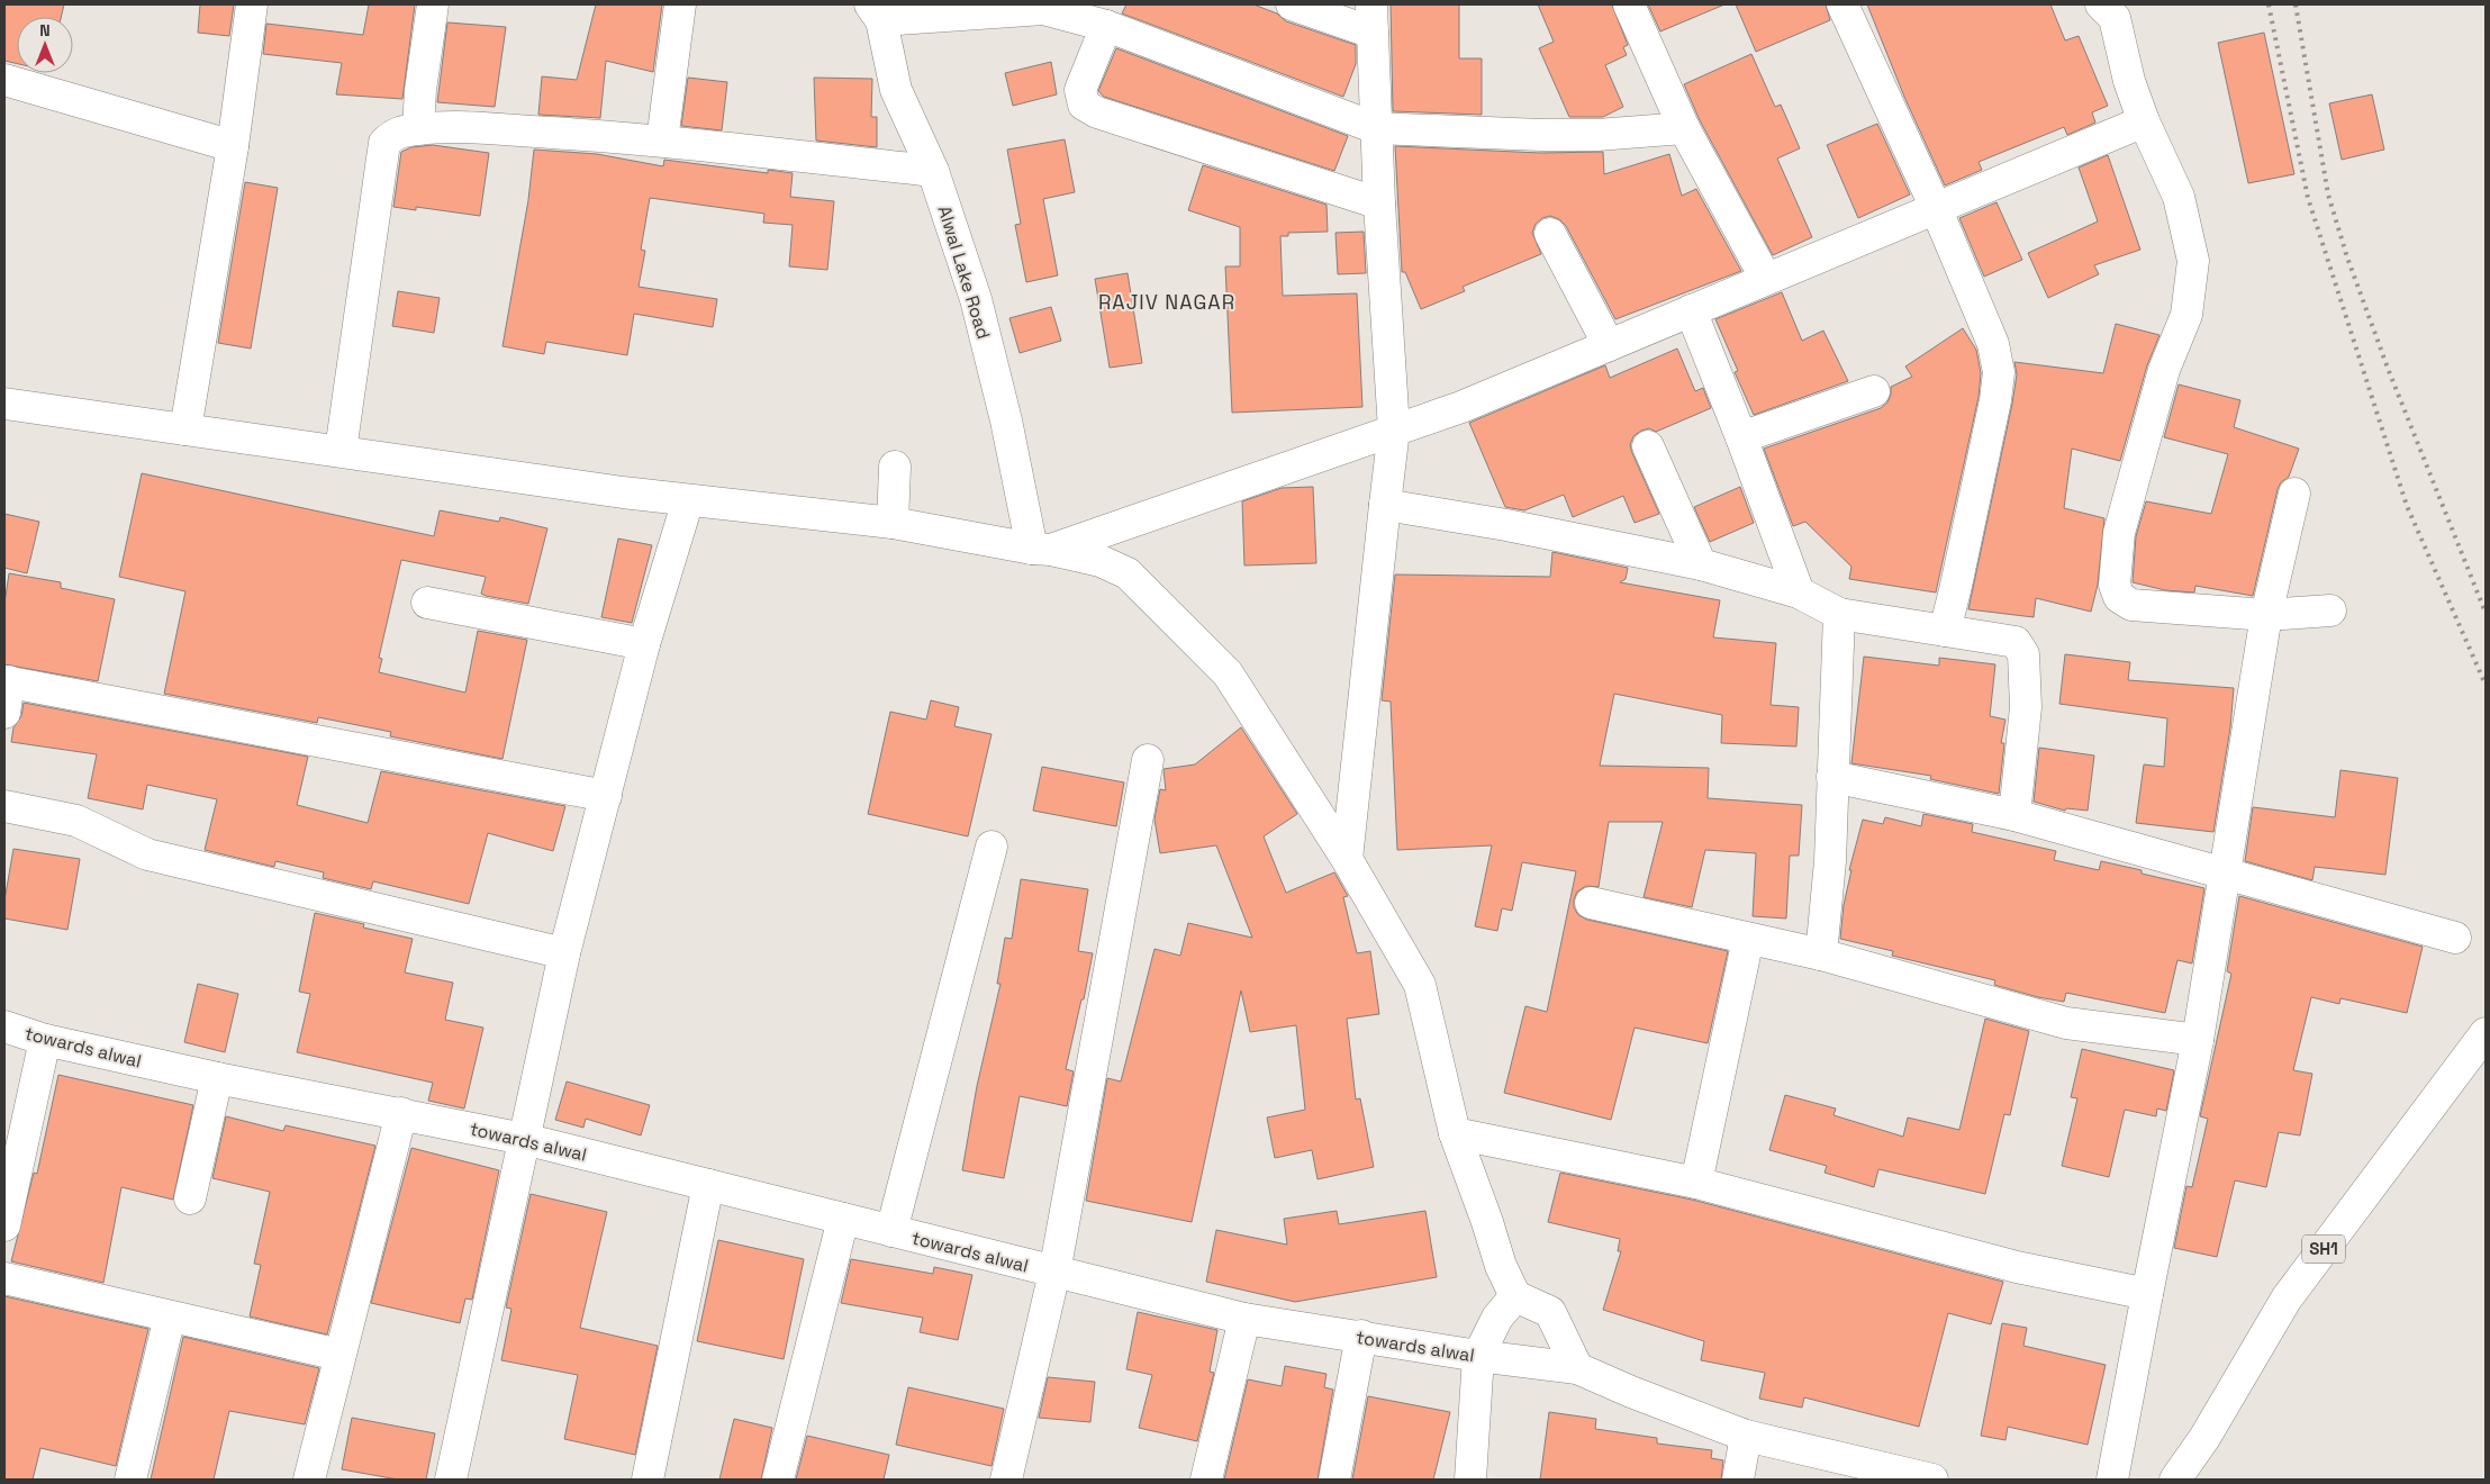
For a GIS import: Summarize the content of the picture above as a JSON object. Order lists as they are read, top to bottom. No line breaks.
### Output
{"streets":{"street":["Alwal Lake Road","towards alwal","SH1"]},"districts":["RAJIV NAGAR"],"north":"top"}
